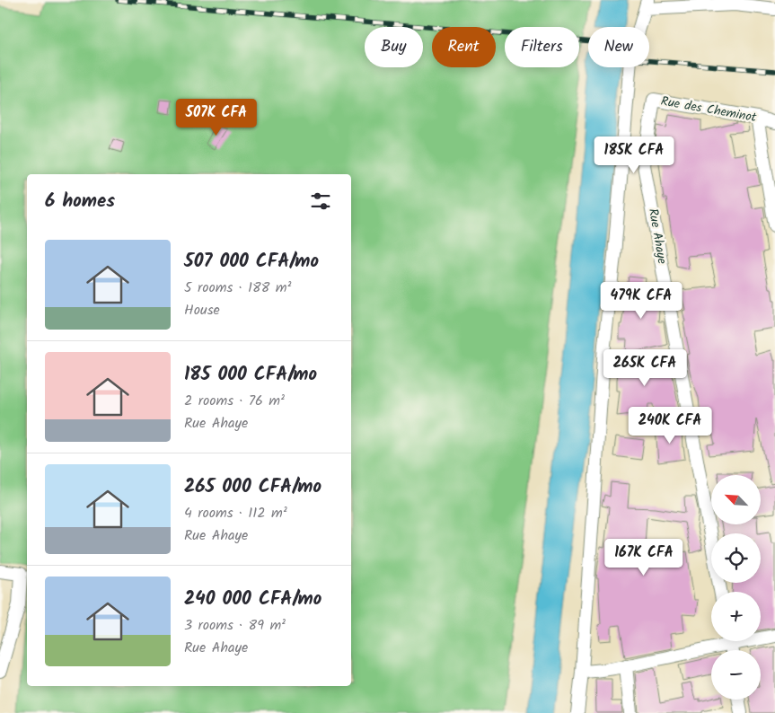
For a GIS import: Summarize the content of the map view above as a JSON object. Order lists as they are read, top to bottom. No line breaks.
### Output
{"streets":{"street":["Rue des Cheminot","Rue Ahaye"]},"crossings":[["Rue des Cheminot","Rue Ahaye"]],"north":"top left","page":{"chip":["Buy","Rent","Filters","New"],"price":["507K CFA","185K CFA","479K CFA","265K CFA","240K CFA","167K CFA"],"heading":"6 homes","list":[{"name":"507 000 CFA/mo","note":"5 rooms · 188 m² · House"},{"name":"185 000 CFA/mo","note":"2 rooms · 76 m² · Rue Ahaye"},{"name":"265 000 CFA/mo","note":"4 rooms · 112 m² · Rue Ahaye"},{"name":"240 000 CFA/mo","note":"3 rooms · 89 m² · Rue Ahaye"}],"map_buttons":["+","−"]}}
